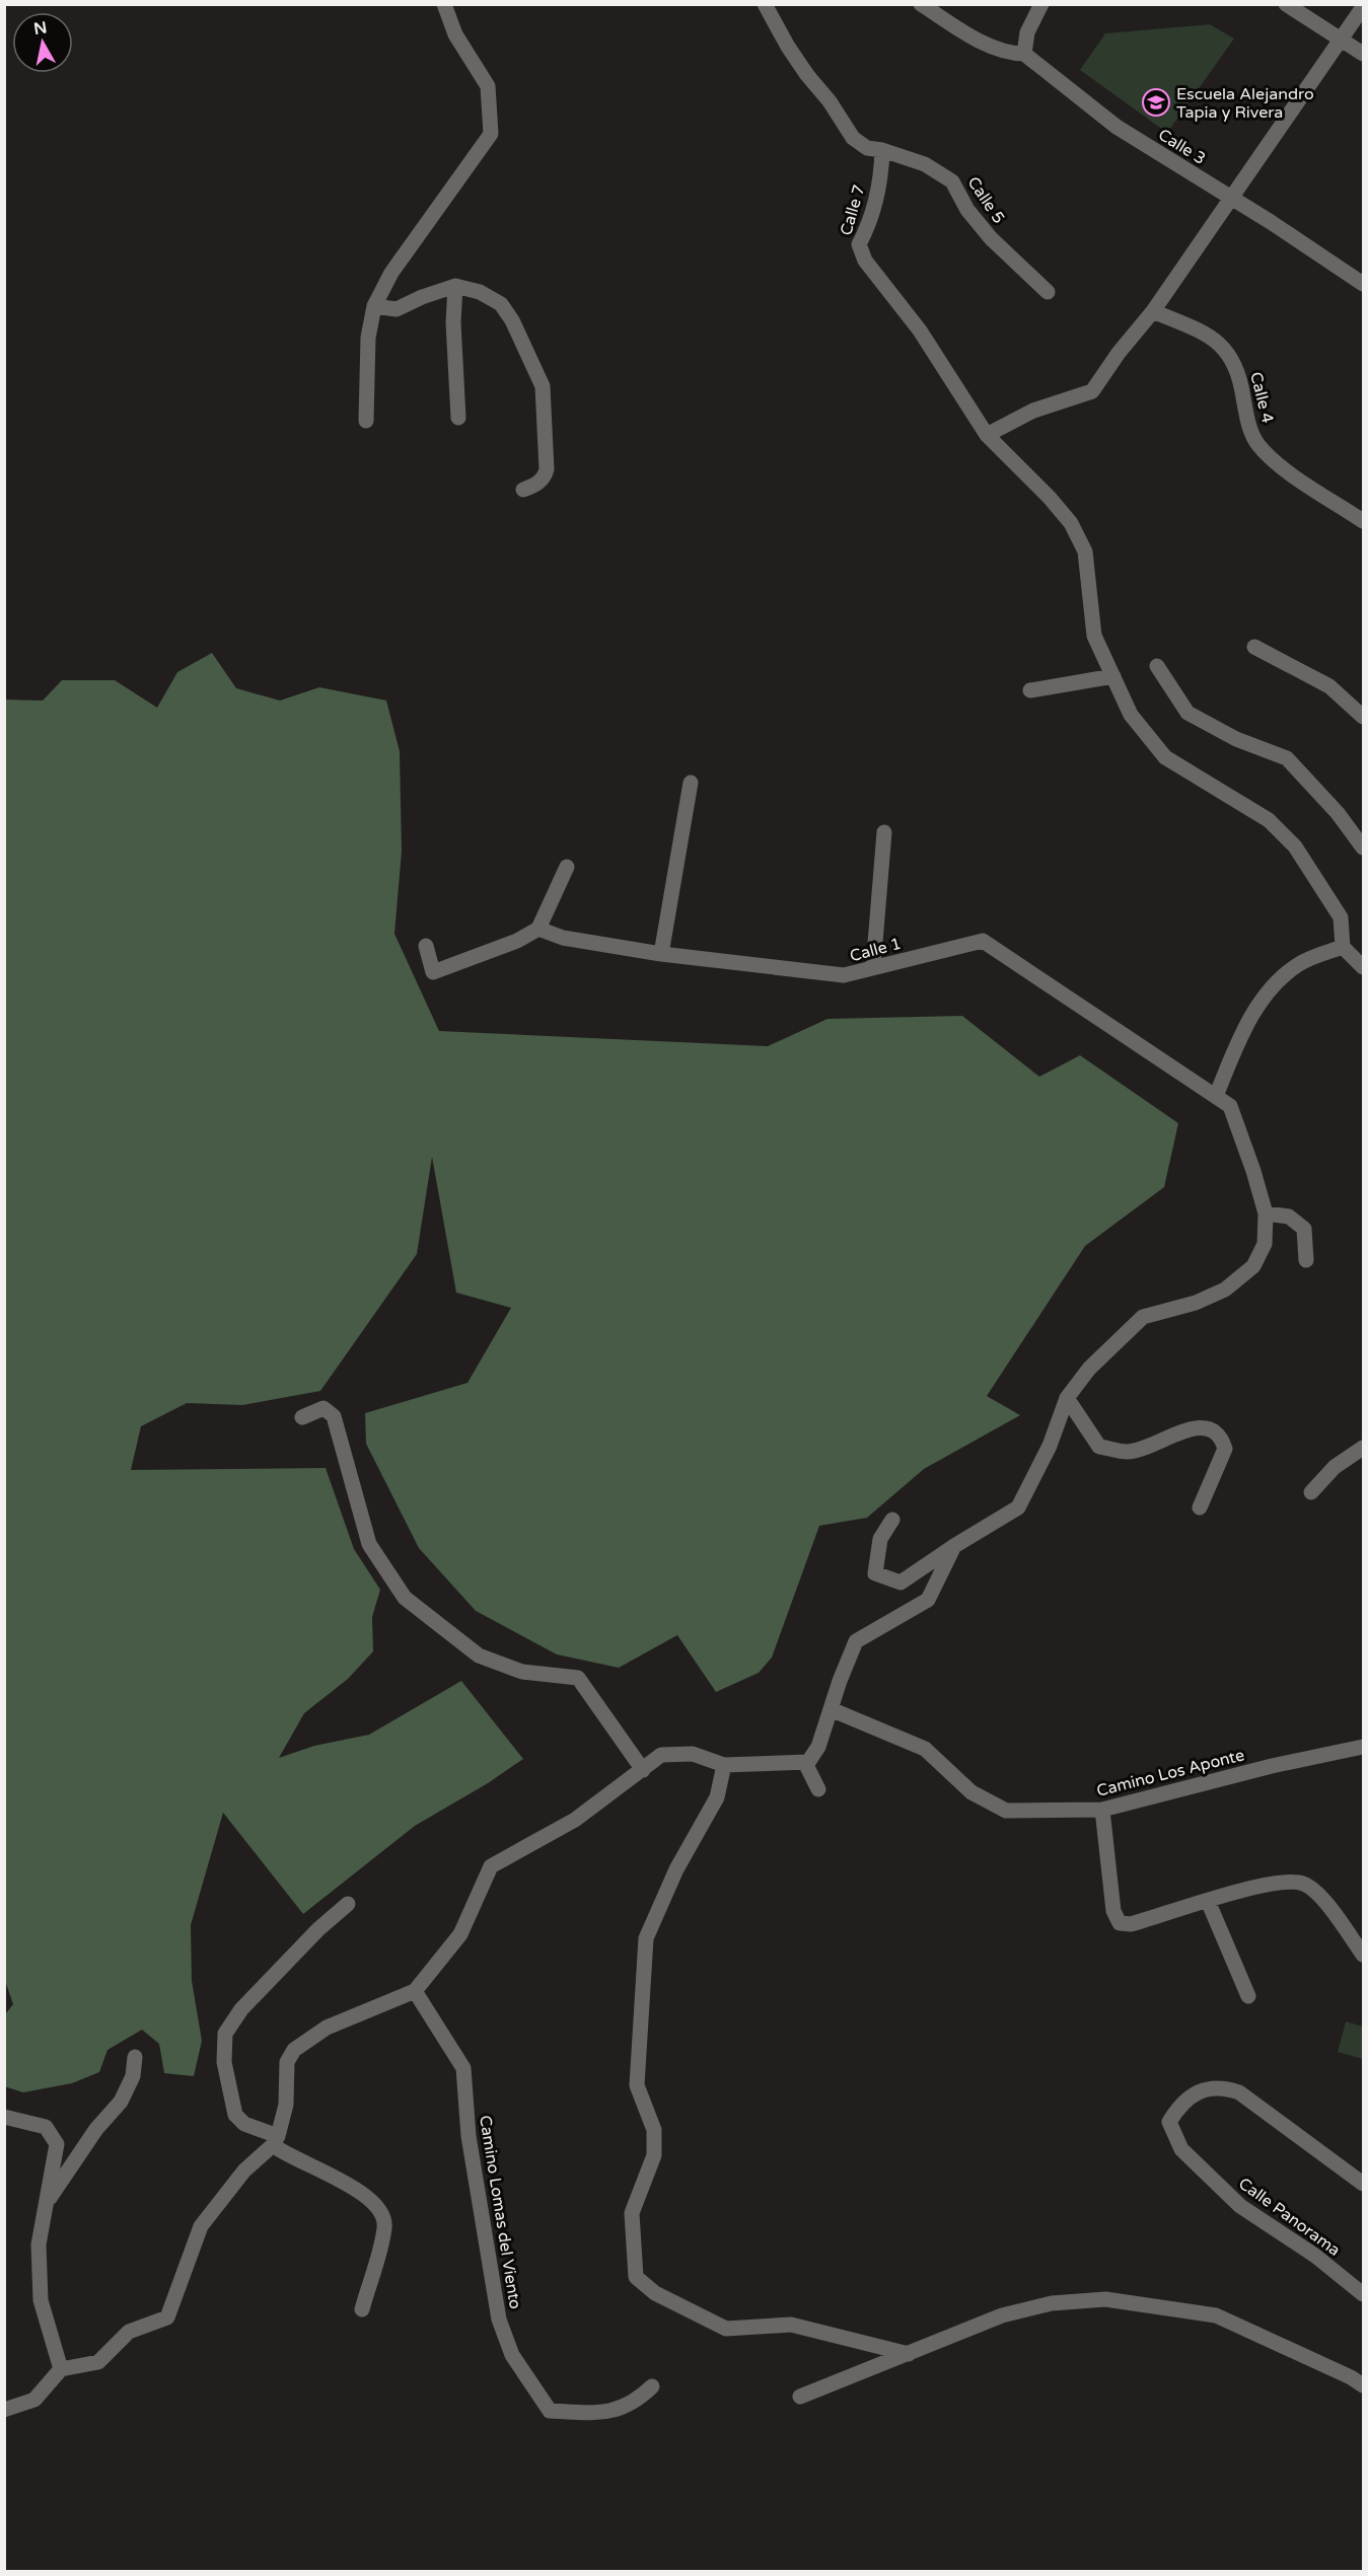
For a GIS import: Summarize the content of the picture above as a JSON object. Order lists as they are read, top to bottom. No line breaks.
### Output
{"streets":{"street":["Calle 3","Calle 5","Calle 7","Calle 4","Calle 1","Camino Los Aponte","Camino Lomas del Viento","Calle Panorama"]},"crossings":[["Calle 5","Calle 7"]],"places":{"school or university":["Escuela Alejandro Tapia y Rivera"]},"north":"top"}
